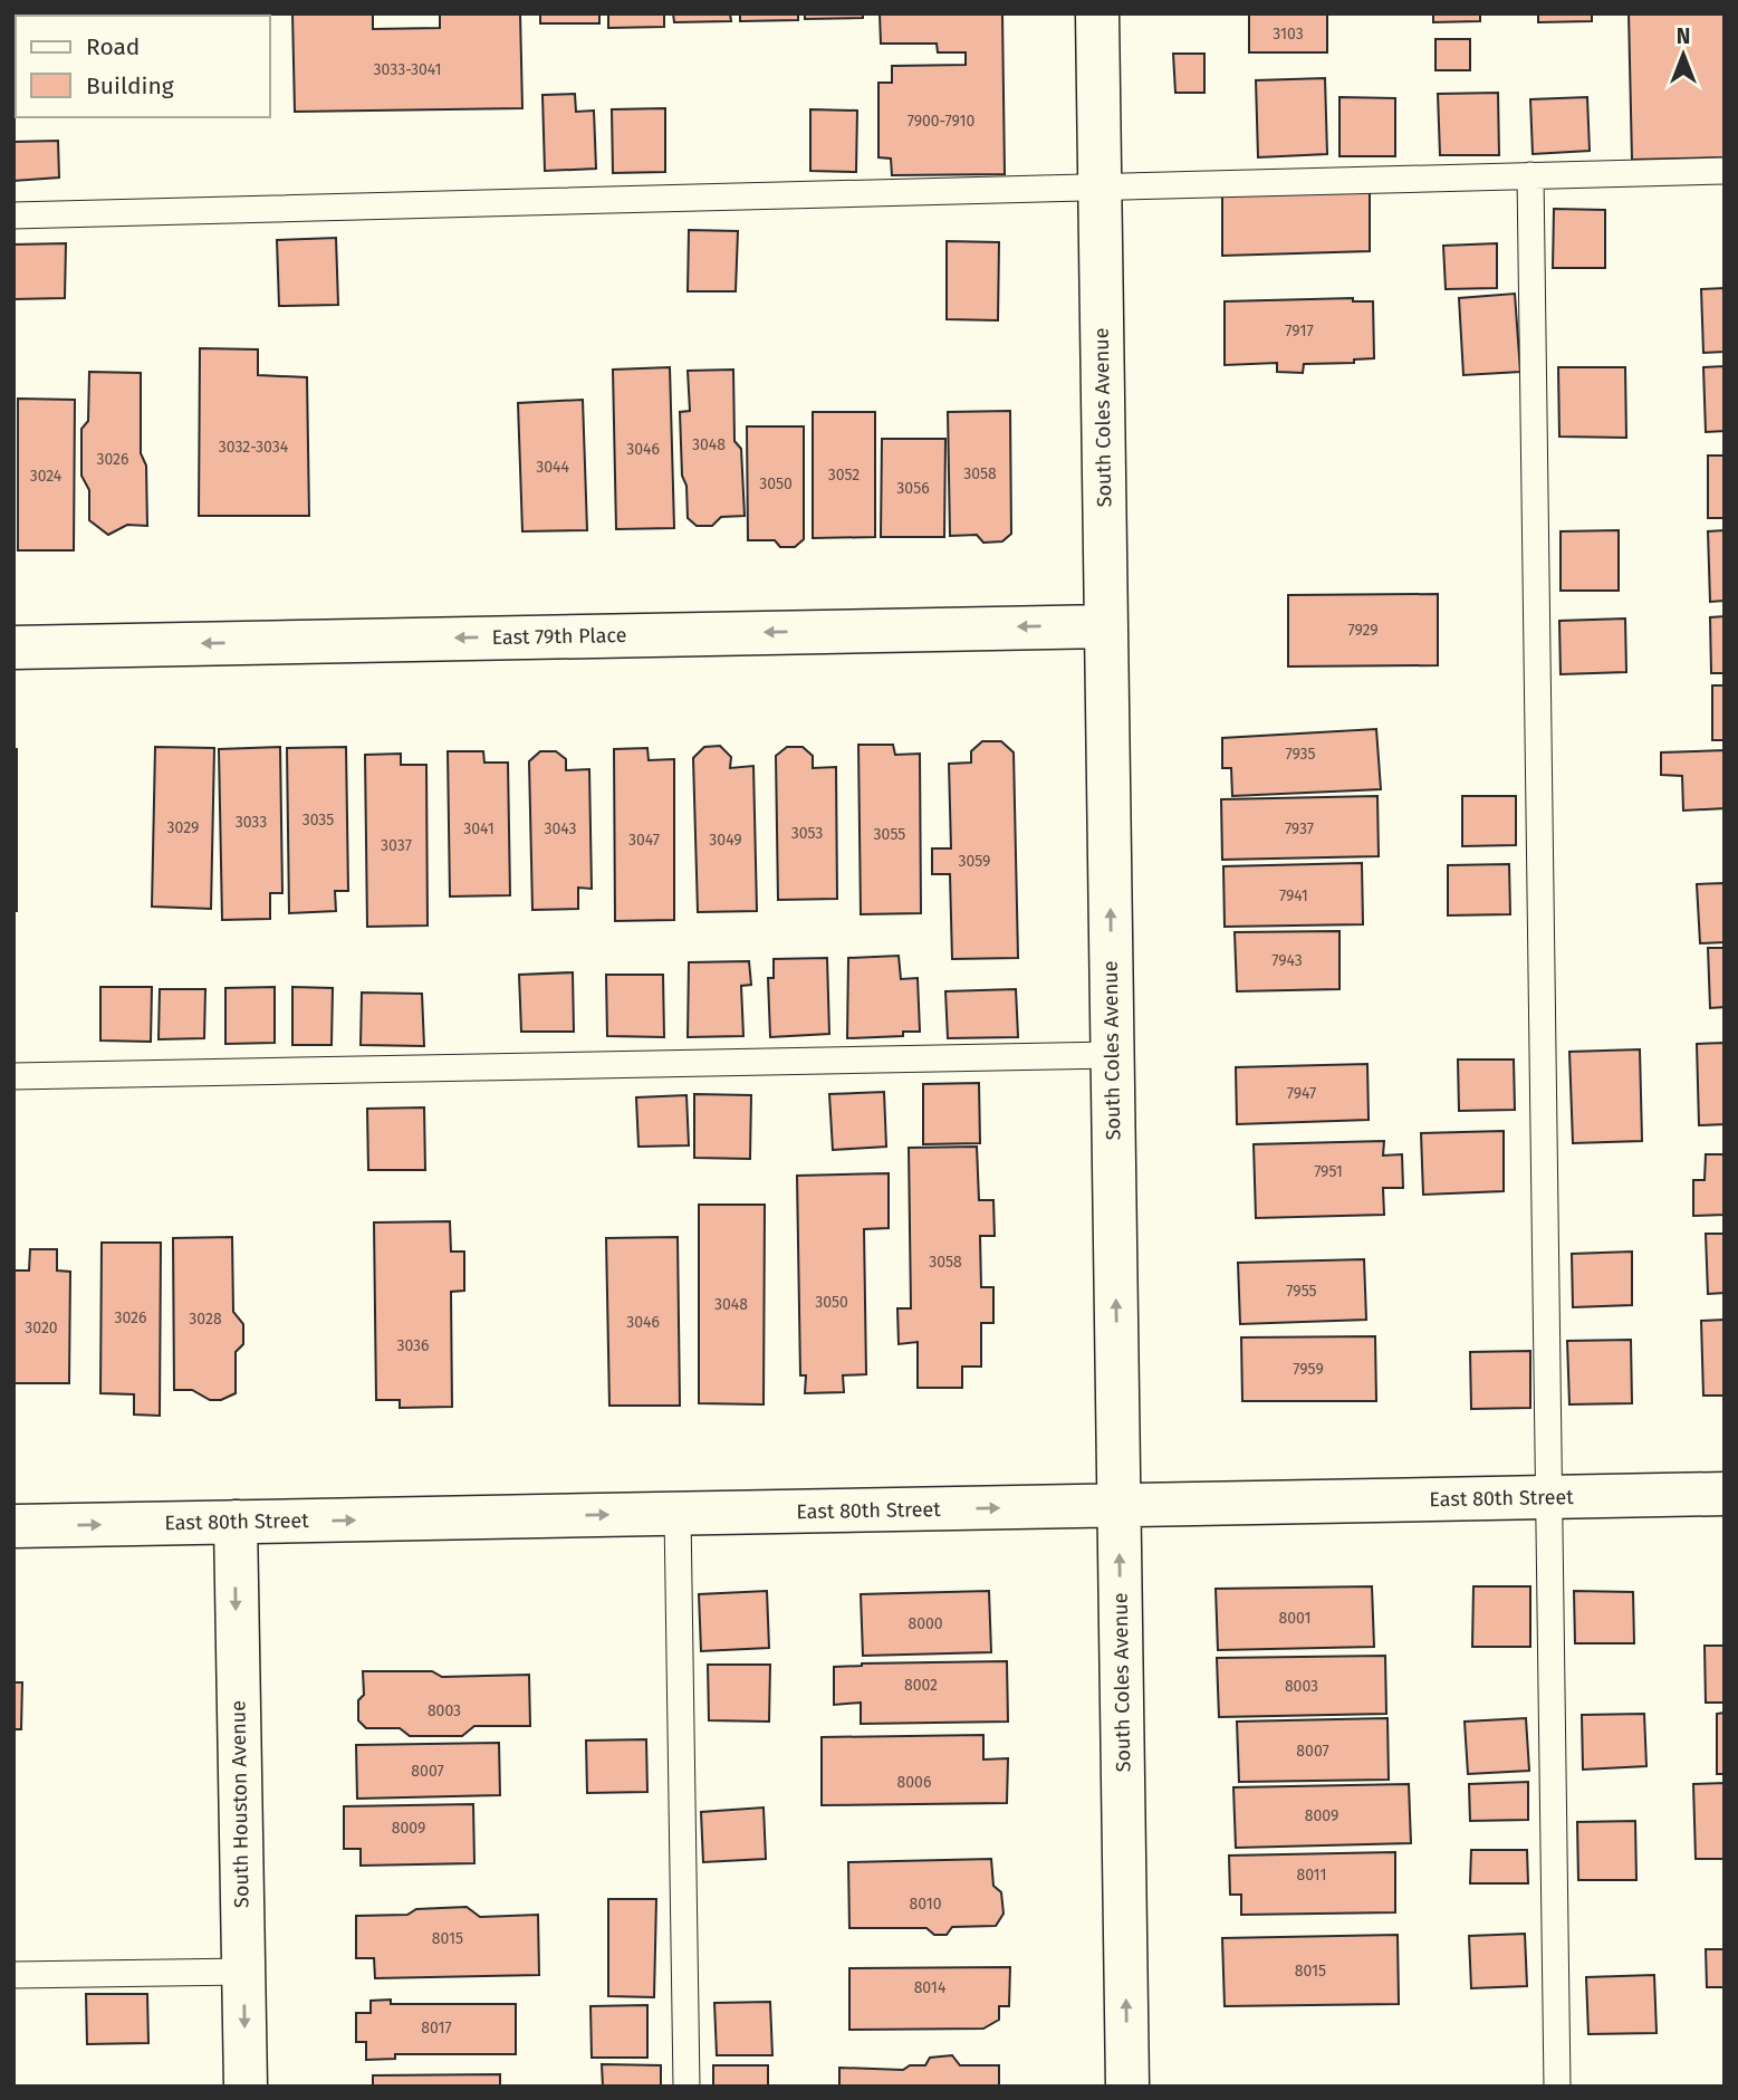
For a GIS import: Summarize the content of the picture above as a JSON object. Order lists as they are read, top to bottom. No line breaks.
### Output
{"streets":{"street":["South Coles Avenue","East 79th Place","East 80th Street","South Houston Avenue"]},"crossings":[["South Coles Avenue","East 79th Place"],["South Coles Avenue","East 80th Street"],["East 80th Street","South Houston Avenue"]],"one_way":["South Coles Avenue","East 79th Place","East 80th Street","South Houston Avenue"],"house_numbers":["3103","3033-3041","7900-7910","7917","3048","3032-3034","3046","3026","3044","3058","3052","3024","3050","3056","7929","7935","3035","3033","3029","3041","3043","7937","3053","3055","3047","3049","3037","3059","7941","7943","7947","7951","3058","7955","3050","3048","3026","3028","3046","3020","3036","7959","8001","8000","8002","8003","8003","8007","8007","8006","8009","8009","8011","8010","8015","8015","8014","8017"],"legend":["Road","Building"],"north":"top"}
